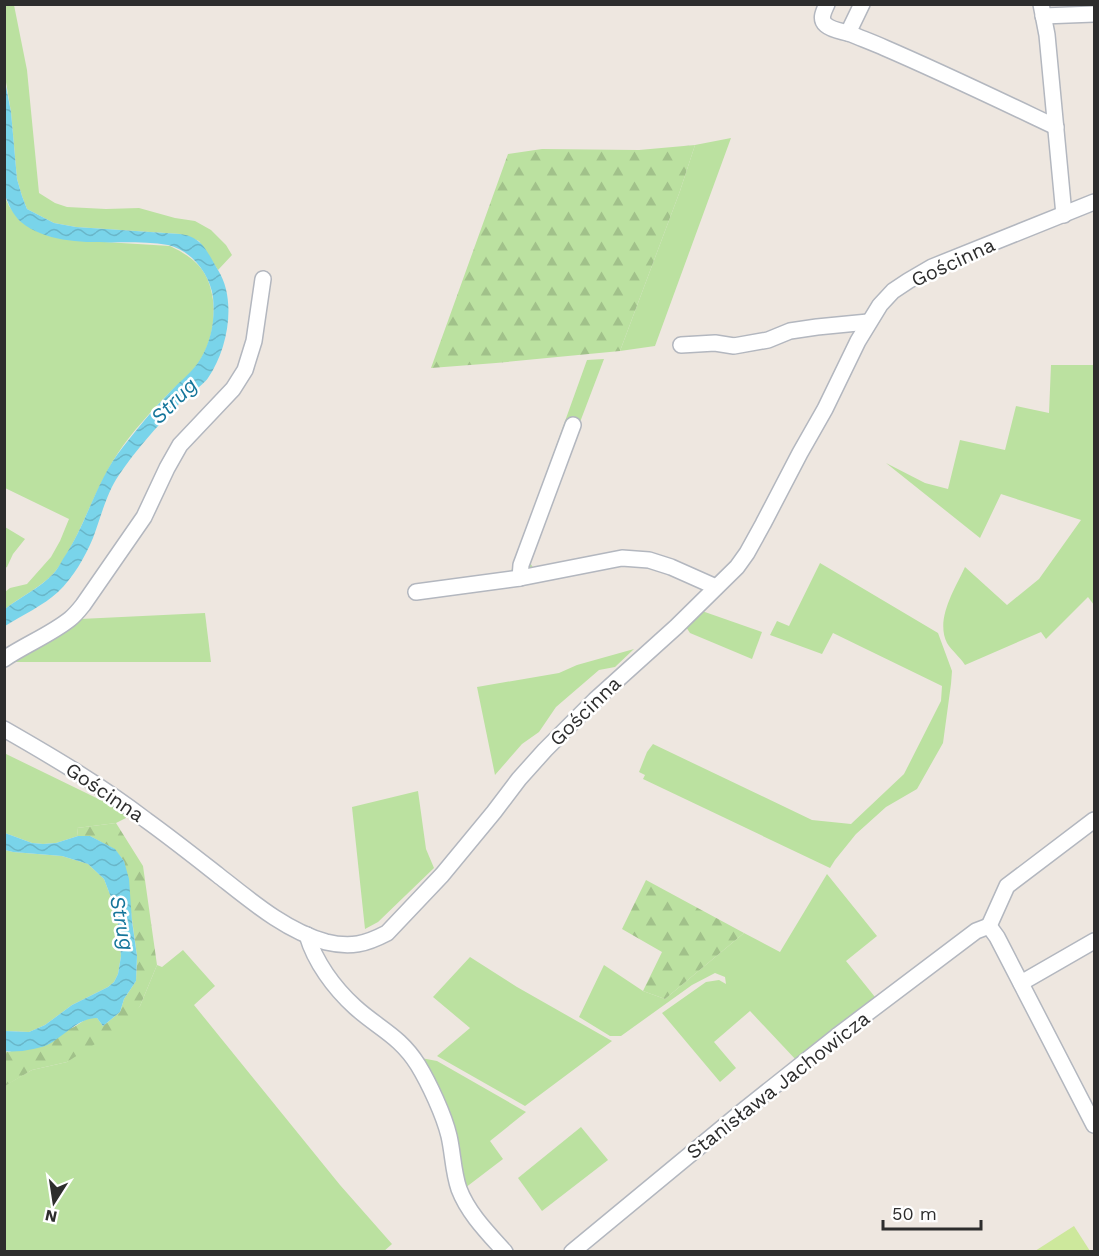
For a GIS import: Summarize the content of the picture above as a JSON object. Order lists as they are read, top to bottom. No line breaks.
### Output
{"streets":{"street":["Gościnna","Stanisława Jachowicza"]},"water":["Strug"],"scale_bar":"50 m","north":"bottom"}
